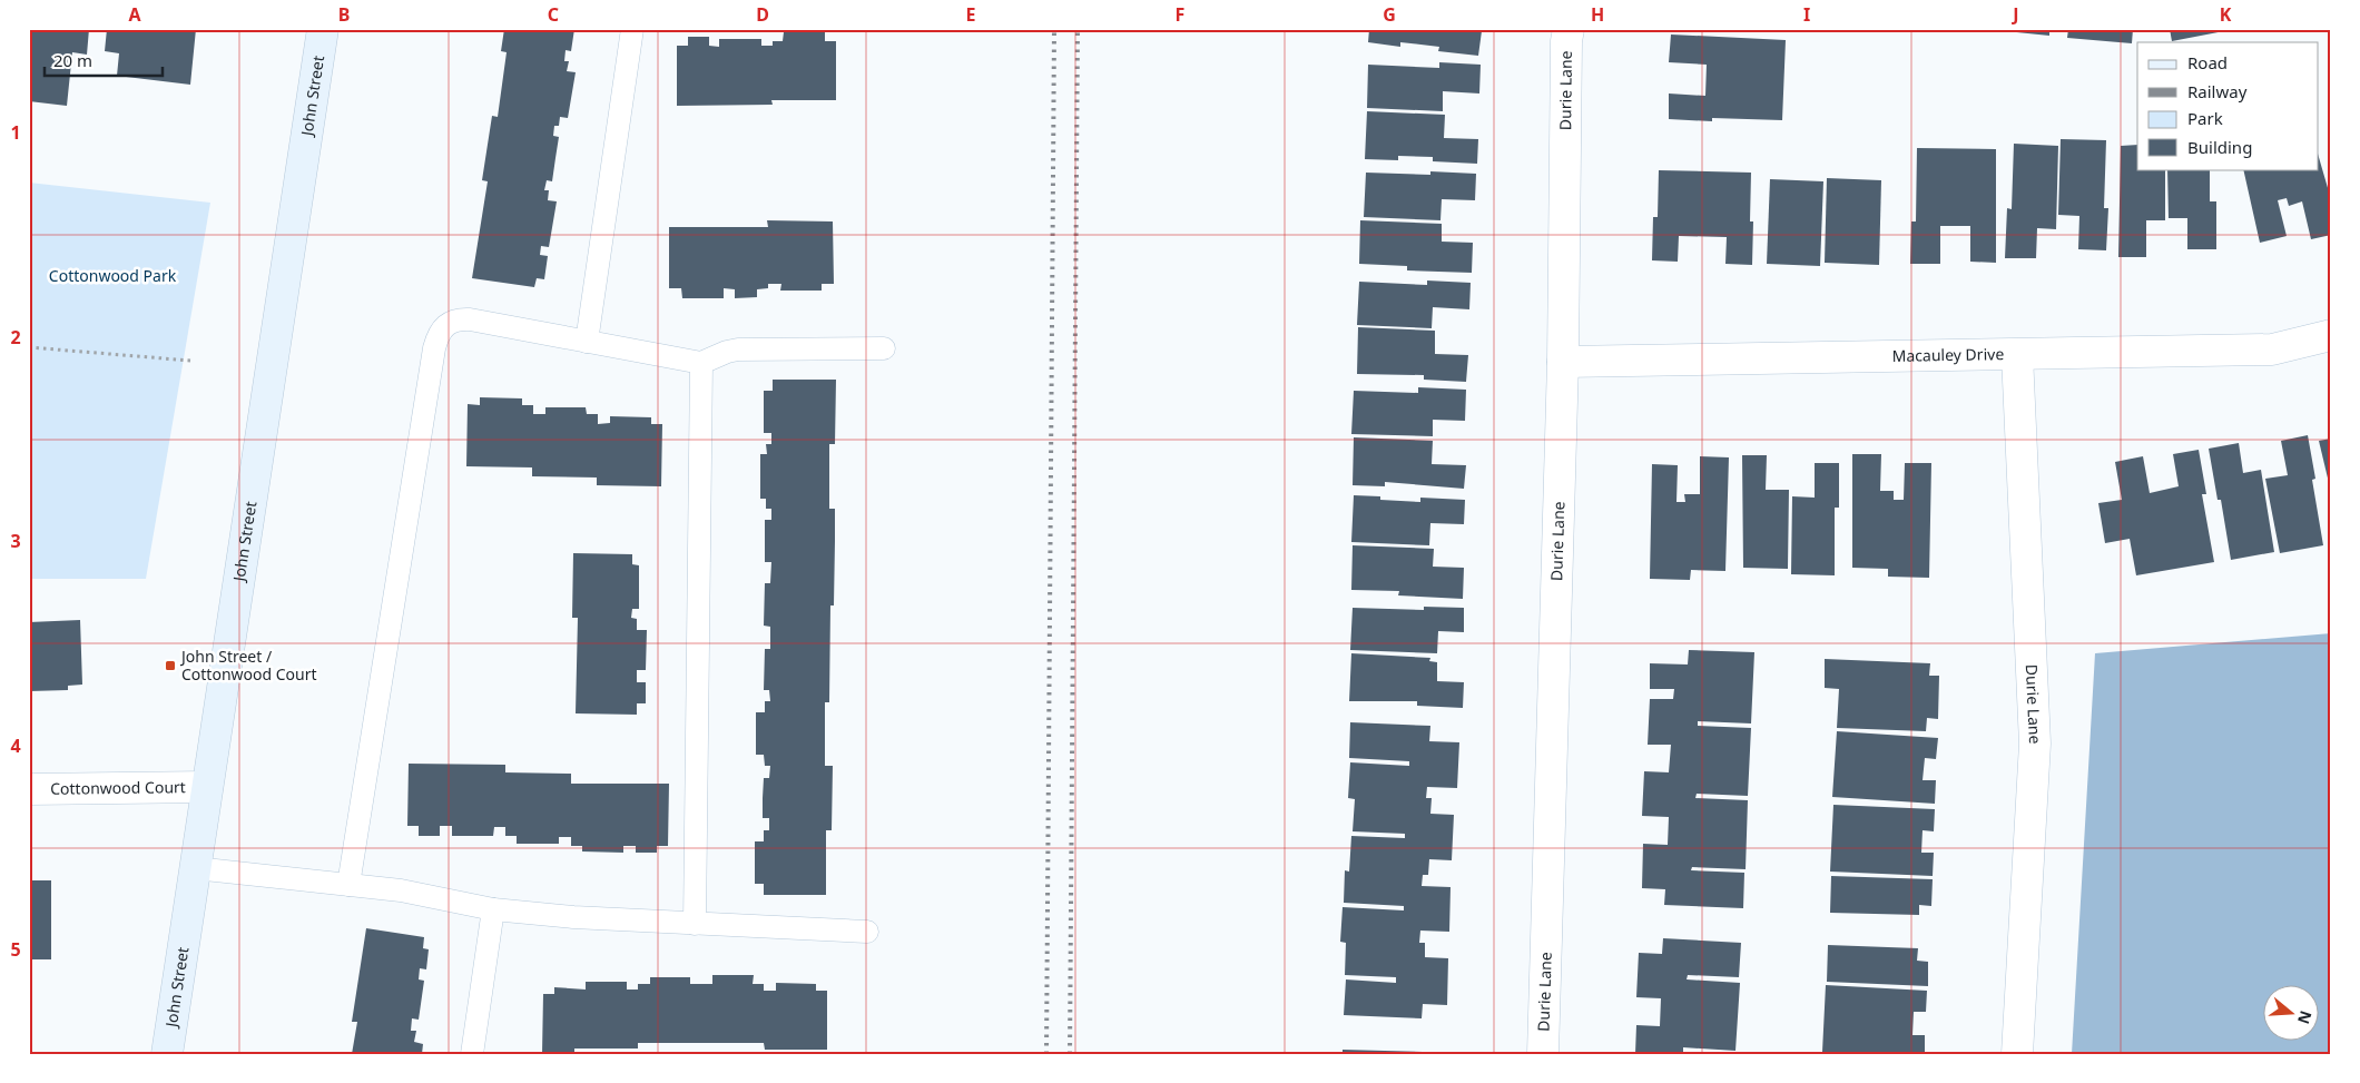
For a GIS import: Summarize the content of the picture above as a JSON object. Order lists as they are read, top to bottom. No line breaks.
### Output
{"streets":{"main road":["John Street"],"street":["Durie Lane","Macauley Drive","Cottonwood Court"]},"crossings":[["Durie Lane","Macauley Drive"],["John Street","Cottonwood Court"]],"parks":["Cottonwood Park"],"places":{"transit":["John Street / Cottonwood Court"]},"legend":["Road","Railway","Park","Building"],"scale_bar":"20 m","north":"right","grid":{"columns":["A","B","C","D","E","F","G","H","I","J","K"],"rows":["1","2","3","4","5"]}}
